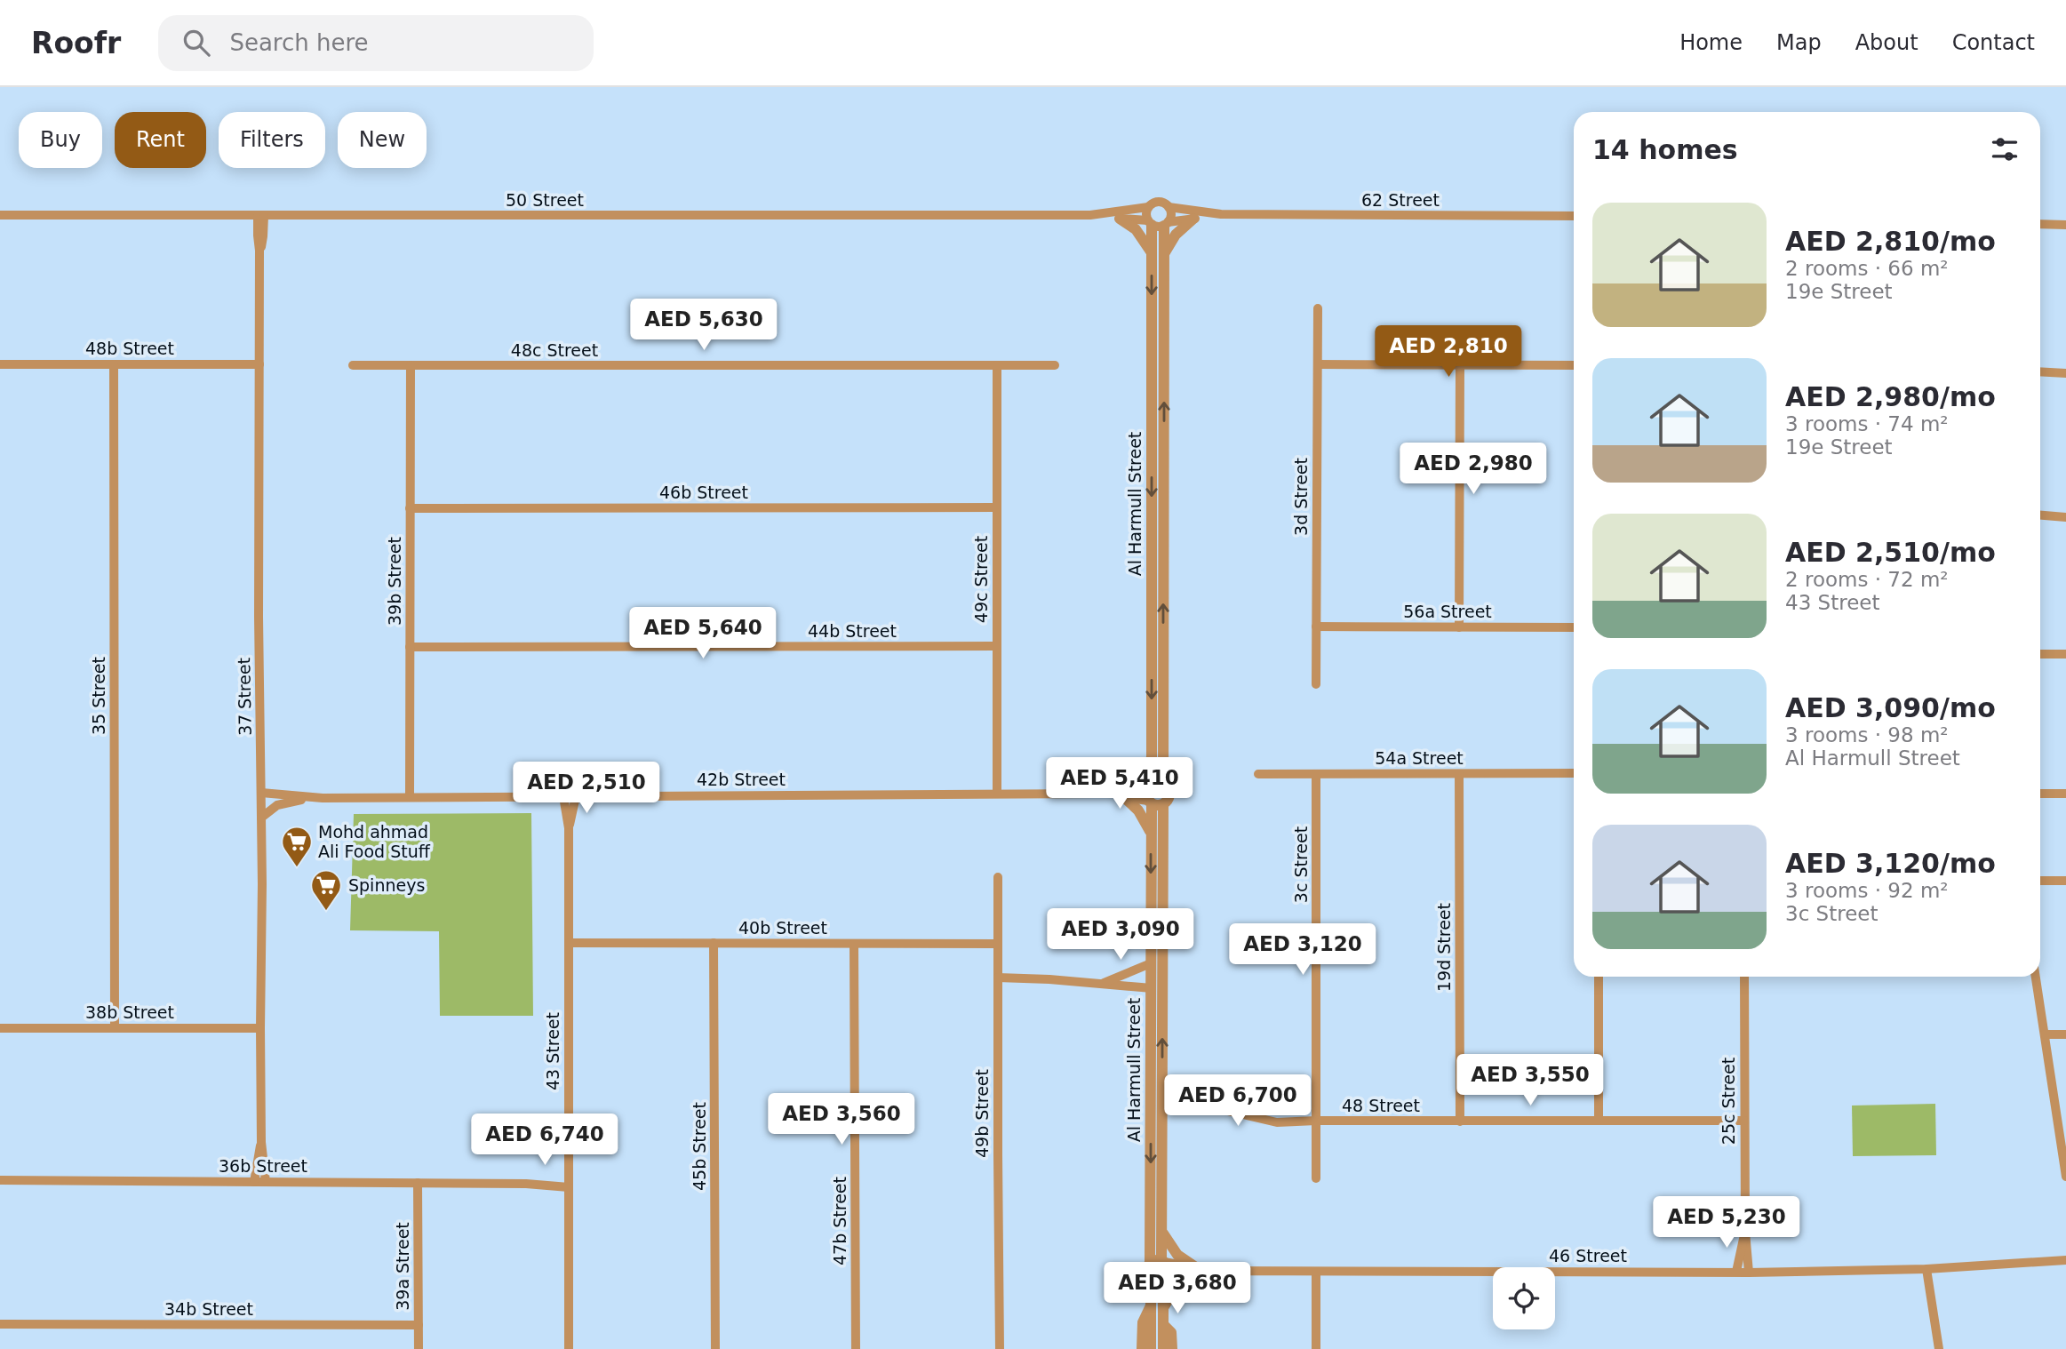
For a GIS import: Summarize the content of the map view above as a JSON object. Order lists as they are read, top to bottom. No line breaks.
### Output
{"streets":{"street":["50 Street","62 Street","48b Street","48c Street","46b Street","3d Street","Al Harmull Street","49c Street","39b Street","56a Street","44b Street","35 Street","37 Street","54a Street","42b Street","3c Street","40b Street","19d Street","38b Street","43 Street","25c Street","48 Street","49b Street","45b Street","36b Street","47b Street","46 Street","39a Street","34b Street"]},"crossings":[["50 Street","62 Street"],["50 Street","Al Harmull Street"],["50 Street","37 Street"],["62 Street","Al Harmull Street"],["48b Street","35 Street"],["48b Street","37 Street"],["48c Street","49c Street"],["48c Street","39b Street"],["46b Street","49c Street"],["46b Street","39b Street"],["3d Street","56a Street"],["Al Harmull Street","42b Street"],["Al Harmull Street","48 Street"],["Al Harmull Street","46 Street"],["49c Street","44b Street"],["49c Street","42b Street"],["39b Street","44b Street"],["39b Street","42b Street"],["35 Street","38b Street"],["37 Street","42b Street"],["37 Street","38b Street"],["37 Street","36b Street"],["54a Street","3c Street"],["54a Street","19d Street"],["42b Street","43 Street"],["3c Street","48 Street"],["40b Street","43 Street"],["40b Street","49b Street"],["40b Street","45b Street"],["40b Street","47b Street"],["19d Street","48 Street"],["43 Street","36b Street"],["25c Street","48 Street"],["25c Street","46 Street"],["36b Street","39a Street"],["39a Street","34b Street"]],"places":{"supermarket":["Mohd ahmad Ali Food Stuff","Spinneys"]},"page":{"header":"Roofr","search":"Search here","nav":["Home","Map","About","Contact"],"chip":["Buy","Rent","Filters","New"],"heading":"14 homes","list":[{"name":"AED 2,810/mo","note":"2 rooms · 66 m² · 19e Street"},{"name":"AED 2,980/mo","note":"3 rooms · 74 m² · 19e Street"},{"name":"AED 2,510/mo","note":"2 rooms · 72 m² · 43 Street"},{"name":"AED 3,090/mo","note":"3 rooms · 98 m² · Al Harmull Street"},{"name":"AED 3,120/mo","note":"3 rooms · 92 m² · 3c Street"}],"price":["AED 5,630","AED 2,810","AED 2,980","AED 5,640","AED 5,410","AED 2,510","AED 3,090","AED 3,120","AED 3,550","AED 6,700","AED 3,560","AED 6,740","AED 5,230","AED 3,680"]}}
